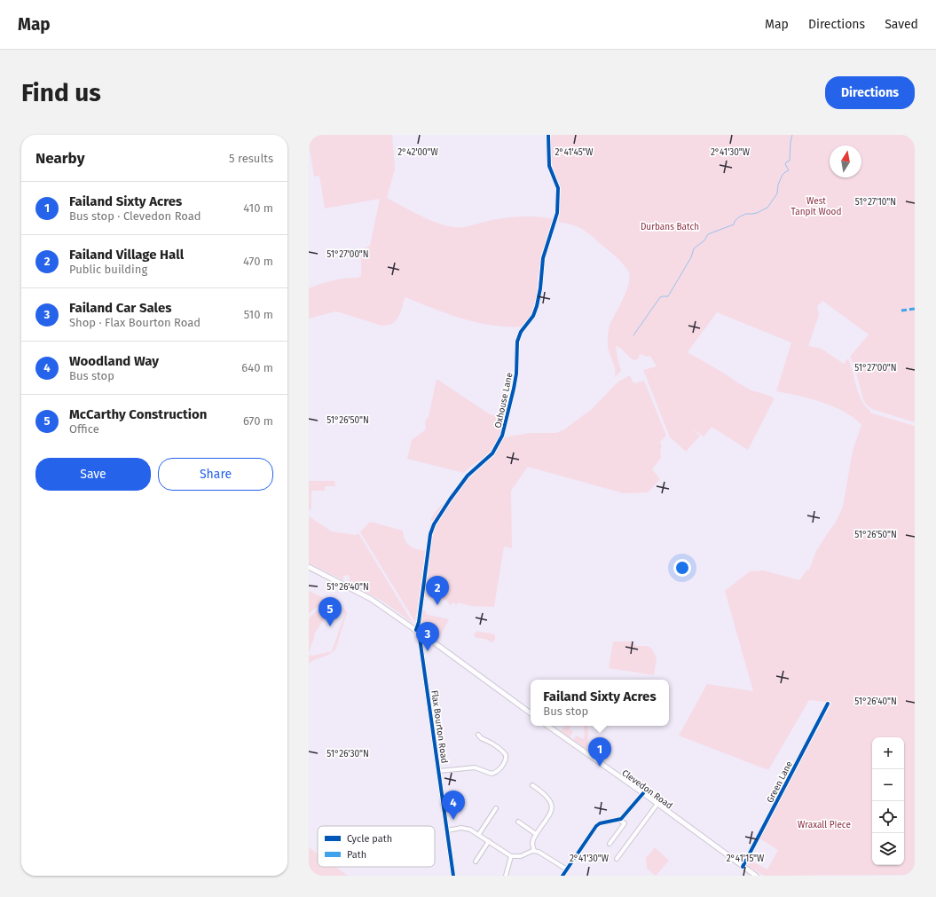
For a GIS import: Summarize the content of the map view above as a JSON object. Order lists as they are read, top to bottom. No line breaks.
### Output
{"streets":{"main road":["Clevedon Road"],"street":["Oxhouse Lane","Flax Bourton Road","Green Lane"]},"crossings":[["Oxhouse Lane","Flax Bourton Road"],["Green Lane","Clevedon Road"]],"parks":["West Tanpit Wood","Durbans Batch","Wraxall Piece"],"legend":["Cycle path","Path"],"north":"top","page":{"header":"Map","nav":["Map","Directions","Saved"],"buttons":["Directions",["Save","Share"]],"title":"Find us","heading":["Nearby","5 results"],"list":[{"mark":"1","name":"Failand Sixty Acres","note":"Bus stop · Clevedon Road","value":"410 m"},{"mark":"2","name":"Failand Village Hall","note":"Public building","value":"470 m"},{"mark":"3","name":"Failand Car Sales","note":"Shop · Flax Bourton Road","value":"510 m"},{"mark":"4","name":"Woodland Way","note":"Bus stop","value":"640 m"},{"mark":"5","name":"McCarthy Construction","note":"Office","value":"670 m"}],"pins":["2","5","3","1","4"],"popup":["Failand Sixty Acres","Bus stop"],"map_buttons":["+","−"]},"coordinates":["2°41'45\"W","2°41'30\"W","2°42'00\"W","51°27'10\"N","51°27'00\"N","51°26'50\"N","51°26'40\"N","51°26'30\"N","2°41'15\"W"]}
